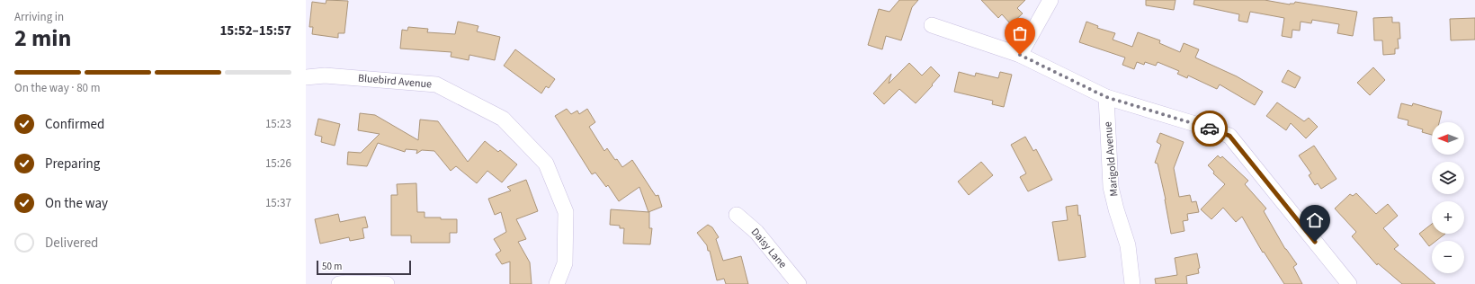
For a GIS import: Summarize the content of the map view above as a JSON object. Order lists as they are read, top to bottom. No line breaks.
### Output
{"streets":{"street":["Bluebird Avenue","Marigold Avenue","Daisy Lane"]},"scale_bar":"50 m","north":"left","page":{"heading":["2 min","Arriving in","15:52–15:57"],"bar":"On the way · 80 m","list":[["Confirmed","15:23"],["Preparing","15:26"],["On the way","15:37"],"Delivered"],"map_buttons":["+","−"],"scale":"50 m"}}
